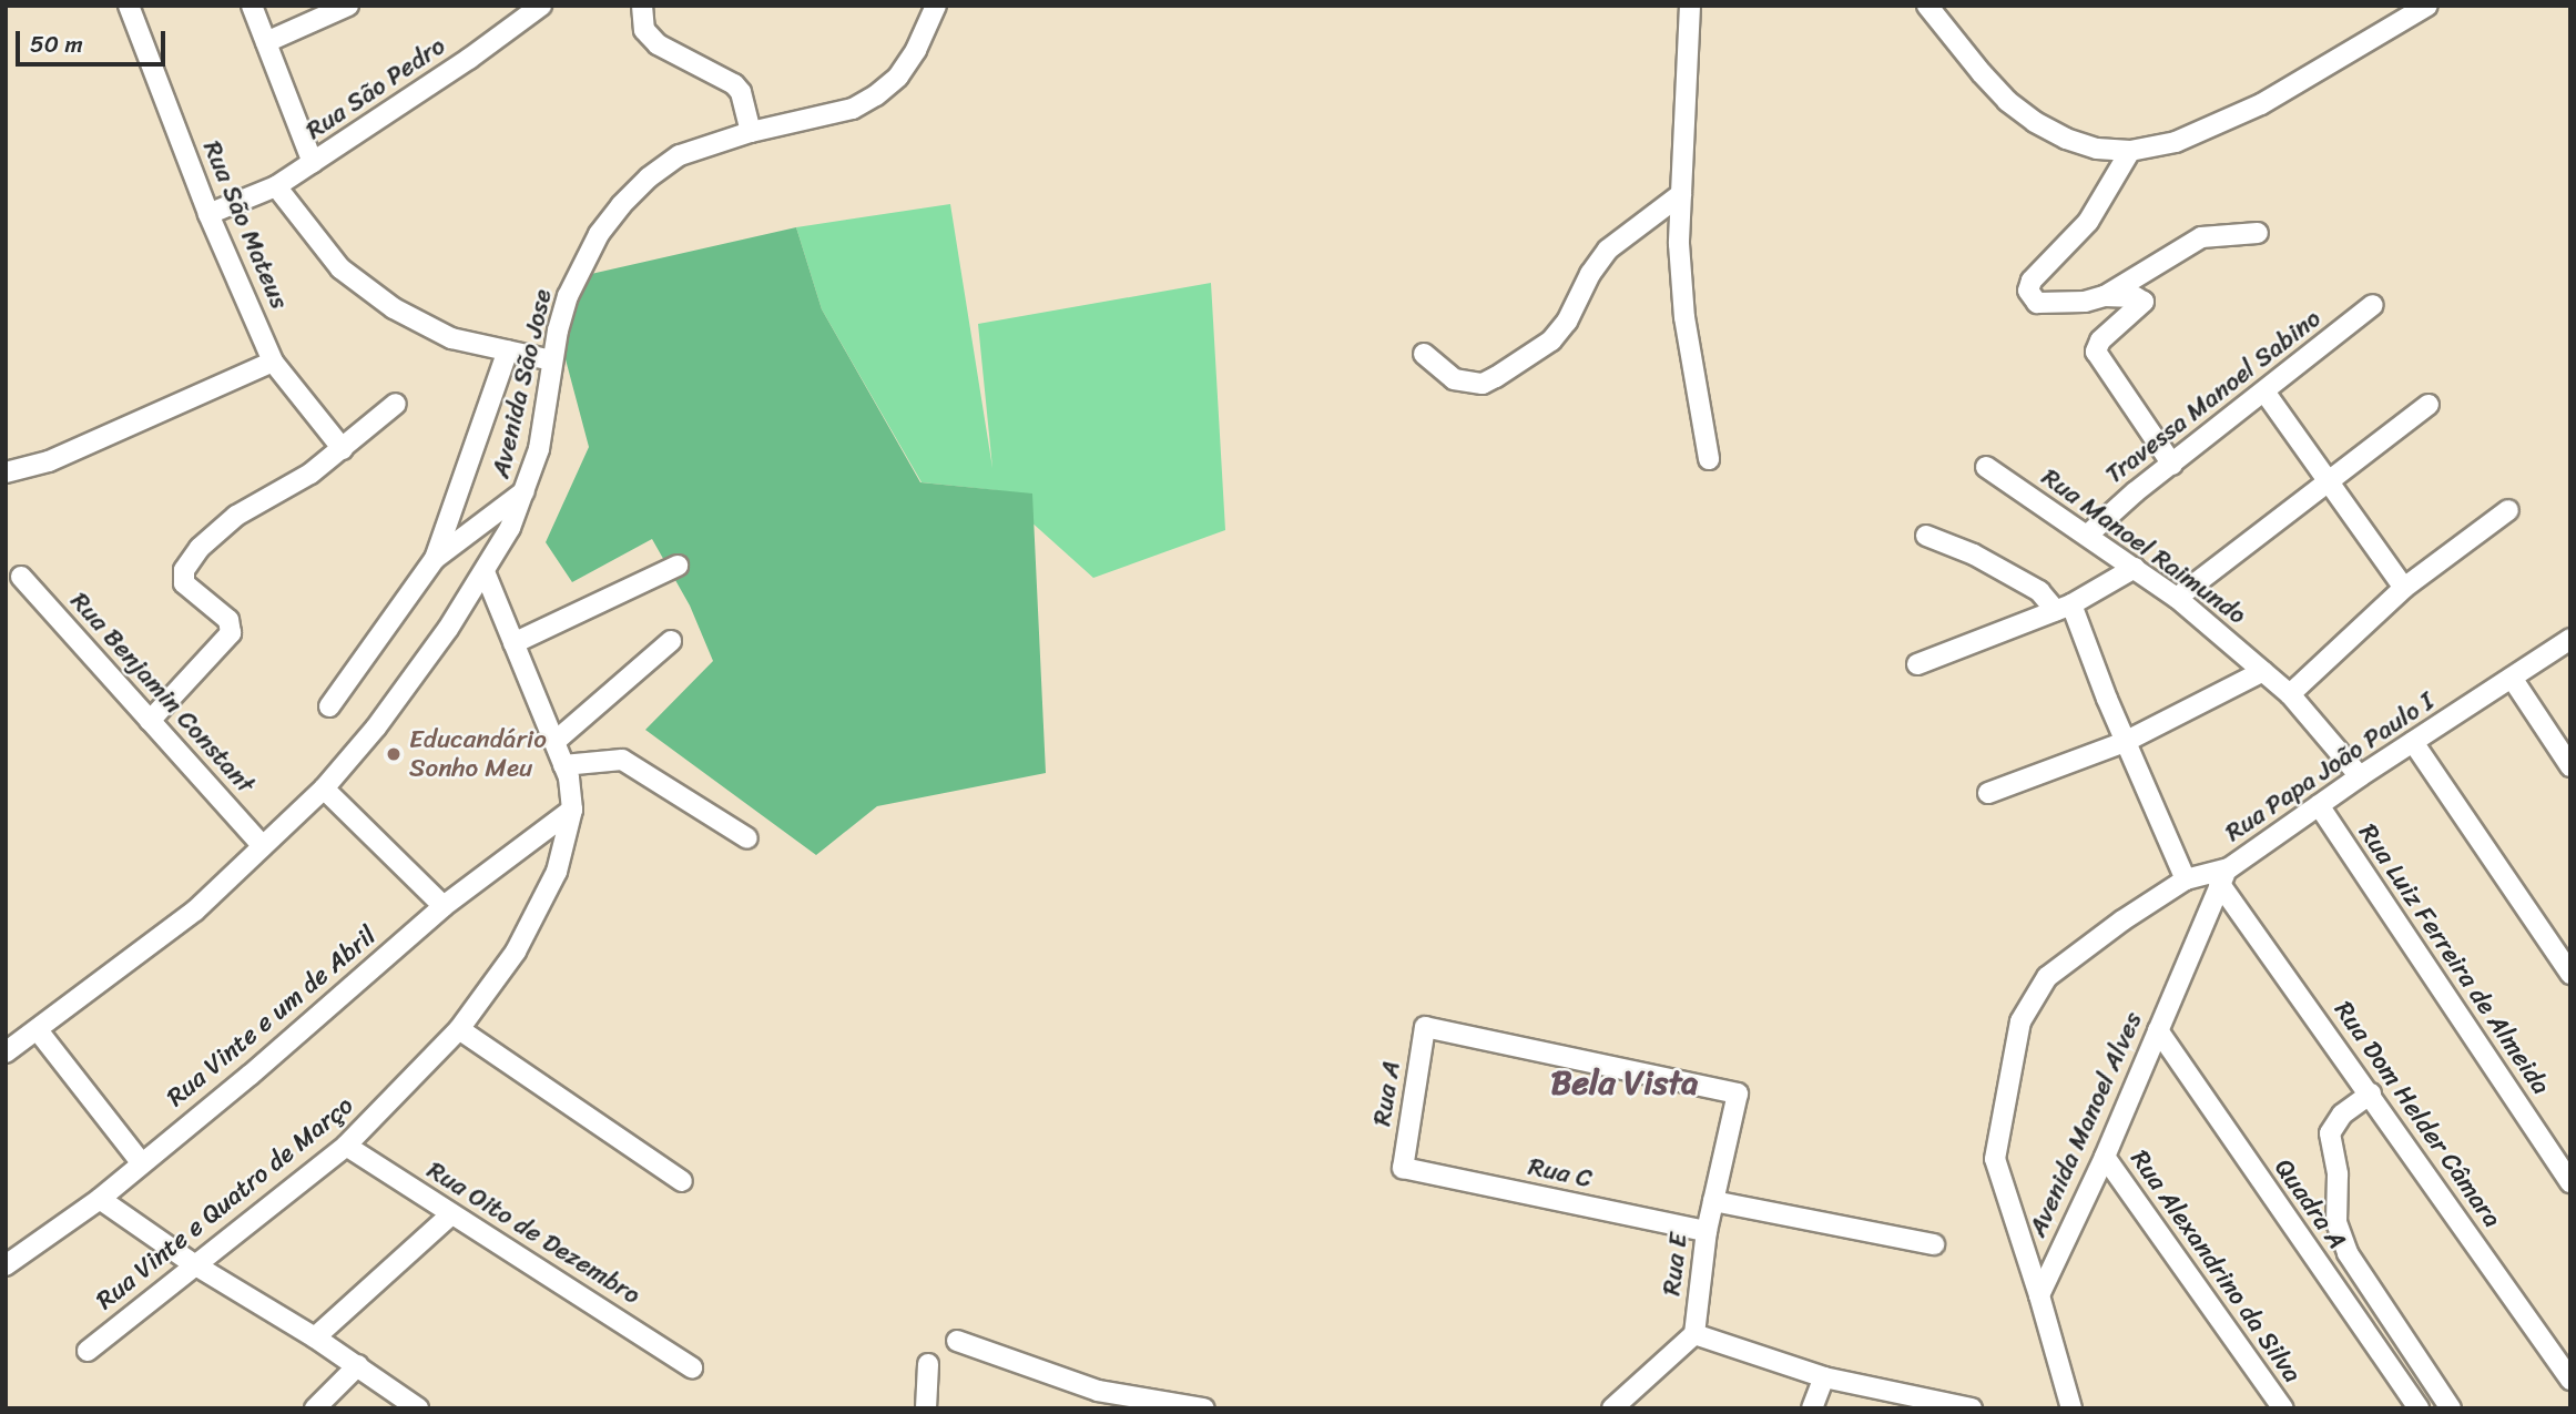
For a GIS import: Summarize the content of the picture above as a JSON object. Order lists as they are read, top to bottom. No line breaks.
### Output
{"streets":{"street":["Rua São Pedro","Rua São Mateus","Avenida São Jose","Travessa Manoel Sabino","Rua Manoel Raimundo","Rua Benjamin Constant","Rua Papa João Paulo I","Rua Luiz Ferreira de Almeida","Rua Vinte e um de Abril","Rua A","Rua Dom Helder Câmara","Avenida Manoel Alves","Rua C","Rua Vinte e Quatro de Março","Quadra A","Rua Oito de Dezembro","Rua E","Rua Alexandrino da Silva"]},"crossings":[["Rua São Pedro","Rua São Mateus"],["Avenida São Jose","Rua Benjamin Constant"],["Travessa Manoel Sabino","Rua Manoel Raimundo"],["Rua Manoel Raimundo","Rua Papa João Paulo I"],["Rua Papa João Paulo I","Rua Luiz Ferreira de Almeida"],["Rua Papa João Paulo I","Rua Dom Helder Câmara"],["Rua Papa João Paulo I","Avenida Manoel Alves"],["Rua Vinte e um de Abril","Rua Vinte e Quatro de Março"],["Rua A","Rua C"],["Rua A","Rua E"],["Rua Dom Helder Câmara","Avenida Manoel Alves"],["Avenida Manoel Alves","Quadra A"],["Avenida Manoel Alves","Rua Alexandrino da Silva"],["Rua C","Rua E"],["Rua Vinte e Quatro de Março","Rua Oito de Dezembro"]],"districts":["Bela Vista"],"places":["Educandário Sonho Meu"],"scale_bar":"50 m"}
